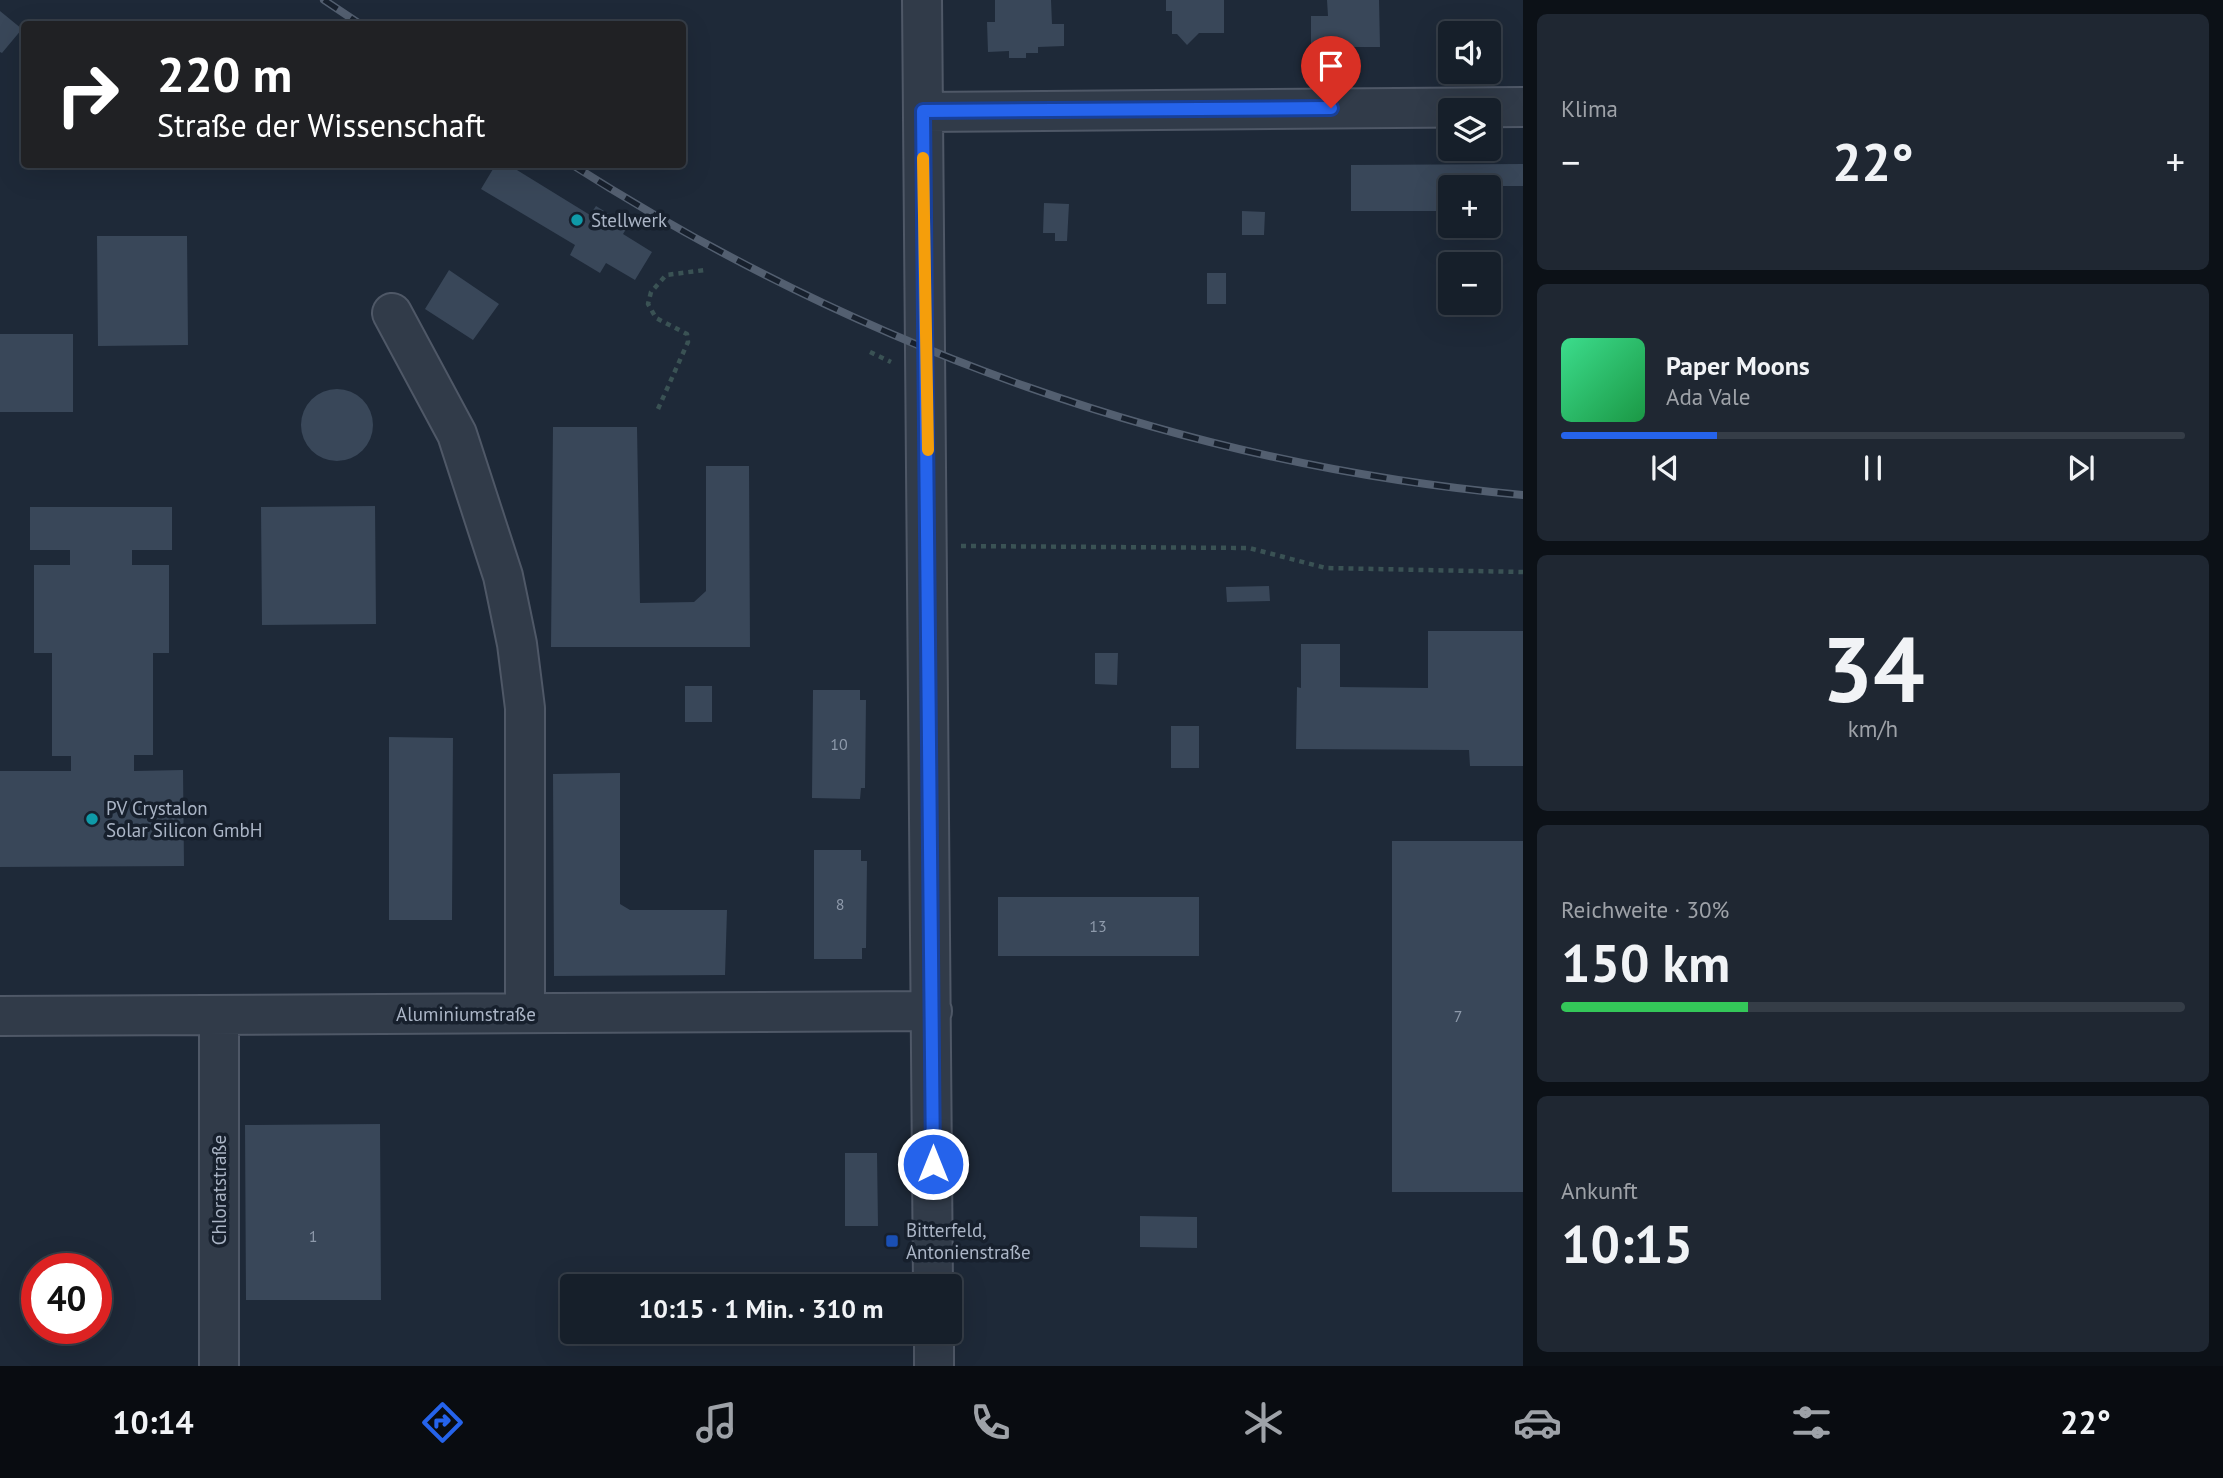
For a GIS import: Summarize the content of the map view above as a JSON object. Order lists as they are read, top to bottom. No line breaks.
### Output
{"streets":{"street":["Aluminiumstraße","Chloratstraße"]},"crossings":[["Aluminiumstraße","Chloratstraße"]],"places":{"other":["Stellwerk","PV Crystalon Solar Silicon GmbH"],"transit":["Bitterfeld, Antonienstraße"]},"house_numbers":["10","8","13","7","1"],"page":{"tile":["Klima",["34","km/h"],["Reichweite · 30%","150 km"],["Ankunft","10:15"]],"map_buttons":["+","−"],"turn":["220 m","Straße der Wissenschaft"],"heat":["−","22°","+"],"song":["Paper Moons","Ada Vale"],"limit":"40","trip":"10:15 · 1 Min. · 310 m","tabs":["10:14","22°"]}}
